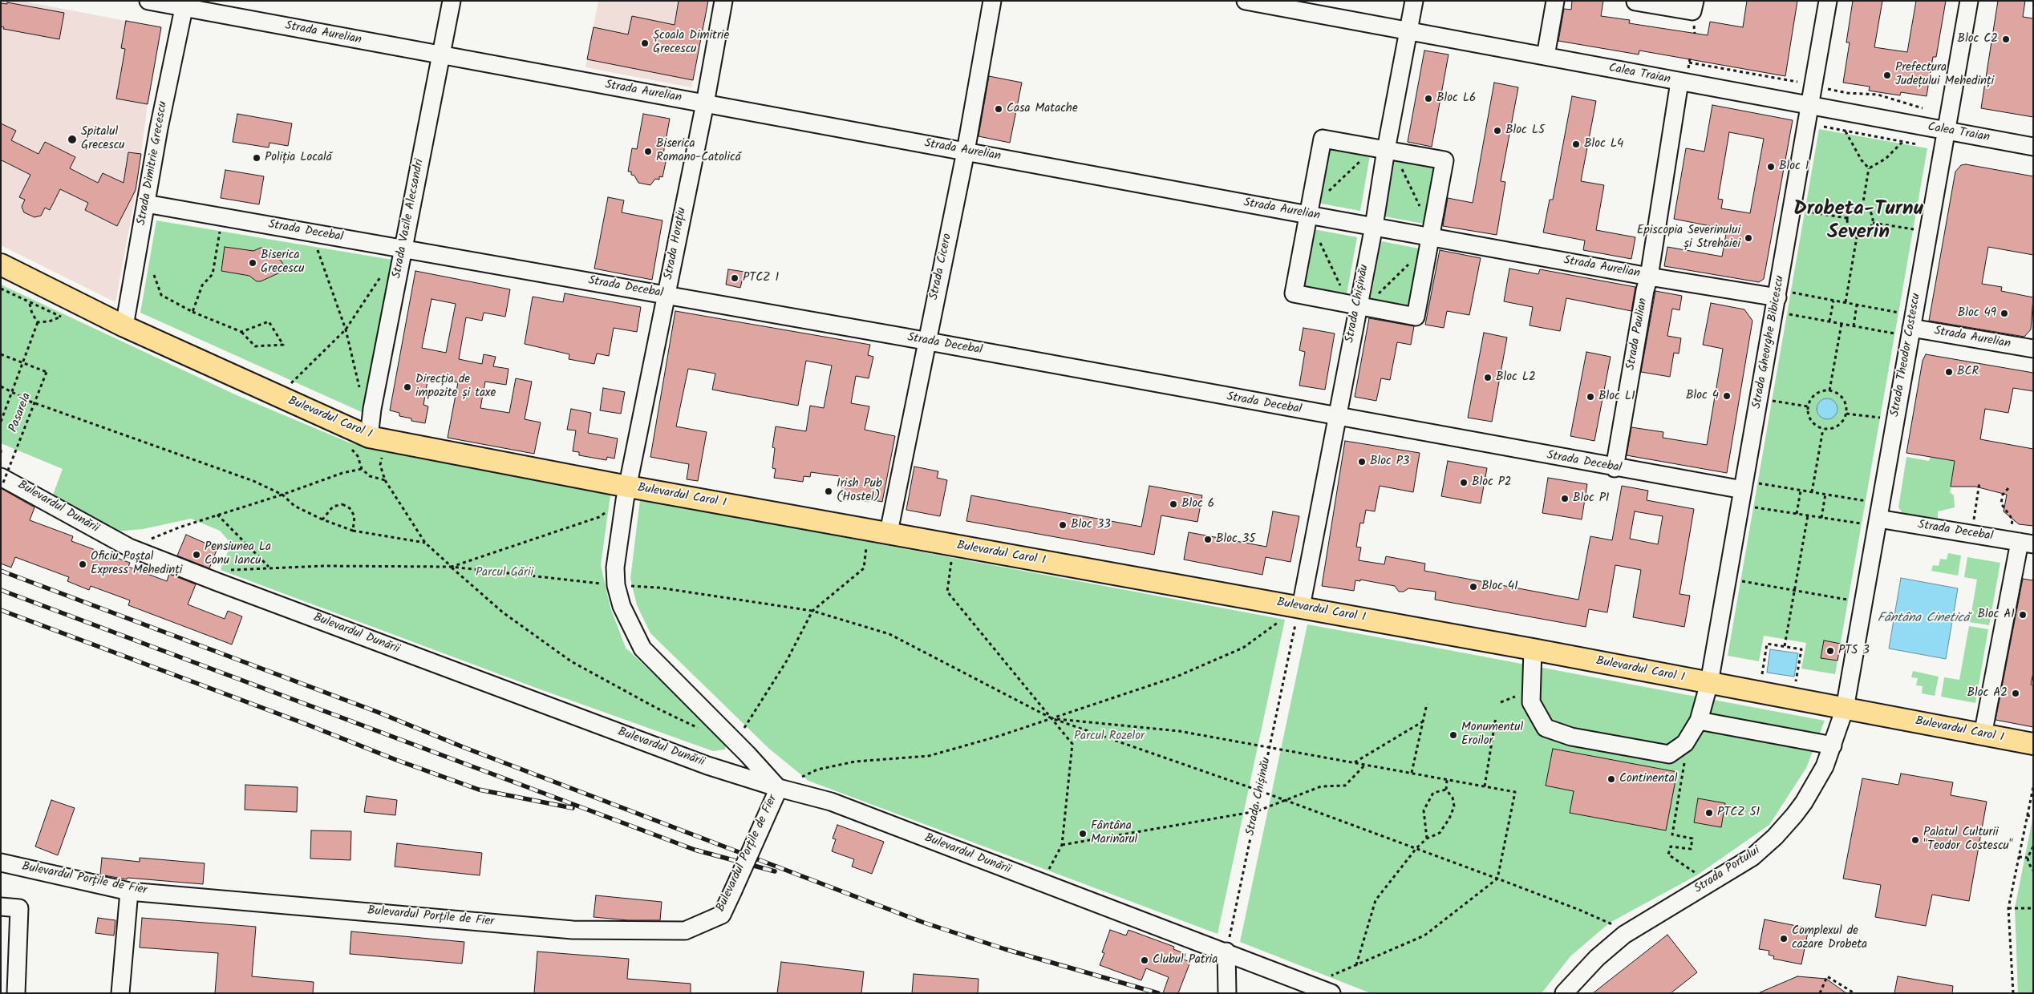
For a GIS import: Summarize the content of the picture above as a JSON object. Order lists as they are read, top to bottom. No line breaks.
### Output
{"streets":{"main road":["Bulevardul Carol I"],"street":["Strada Aurelian","Calea Traian","Strada Dimitrie Grecescu","Strada Vasile Alecsandri","Strada Decebal","Strada Horațiu","Strada Cicero","Strada Chișinău","Strada Paulian","Strada Gheorghe Bibicescu","Strada Theodor Costescu","Bulevardul Dunării","Bulevardul Porțile de Fier","Strada Portului"],"path":["Pasarela"]},"crossings":[["Strada Aurelian","Strada Dimitrie Grecescu"],["Strada Aurelian","Strada Vasile Alecsandri"],["Strada Aurelian","Strada Horațiu"],["Strada Aurelian","Strada Cicero"],["Strada Aurelian","Strada Chișinău"],["Strada Aurelian","Strada Paulian"],["Strada Aurelian","Strada Gheorghe Bibicescu"],["Strada Aurelian","Strada Theodor Costescu"],["Calea Traian","Strada Chișinău"],["Calea Traian","Strada Paulian"],["Calea Traian","Strada Gheorghe Bibicescu"],["Calea Traian","Strada Theodor Costescu"],["Strada Dimitrie Grecescu","Strada Decebal"],["Strada Dimitrie Grecescu","Bulevardul Carol I"],["Strada Vasile Alecsandri","Strada Decebal"],["Strada Vasile Alecsandri","Bulevardul Carol I"],["Strada Decebal","Strada Horațiu"],["Strada Decebal","Strada Cicero"],["Strada Decebal","Strada Chișinău"],["Strada Decebal","Strada Paulian"],["Strada Decebal","Strada Gheorghe Bibicescu"],["Strada Decebal","Strada Theodor Costescu"],["Strada Horațiu","Bulevardul Carol I"],["Strada Horațiu","Bulevardul Dunării"],["Strada Horațiu","Bulevardul Porțile de Fier"],["Strada Cicero","Bulevardul Carol I"],["Strada Chișinău","Bulevardul Carol I"],["Strada Chișinău","Bulevardul Dunării"],["Strada Gheorghe Bibicescu","Bulevardul Carol I"],["Strada Theodor Costescu","Bulevardul Carol I"],["Strada Theodor Costescu","Strada Portului"],["Pasarela","Bulevardul Dunării"],["Bulevardul Carol I","Strada Portului"],["Bulevardul Dunării","Bulevardul Porțile de Fier"]],"districts":["Drobeta-Turnu Severin"],"water":["Fântâna Cinetică"],"parks":["Parcul Gării","Parcul Rozelor"],"places":["Bloc C2","Școala Dimitrie Grecescu","Prefectura Județului Mehedinți","Bloc L6","Casa Matache","Bloc L5","Spitalul Grecescu","Bloc L4","Biserica Romano-Catolică","Poliția Locală","Bloc 1","Episcopia Severinului și Strehaiei","Biserica Grecescu","PTCZ 1","Bloc 49","BCR","Bloc L2","Direcția de impozite și taxe","Bloc 4","Bloc L1","Bloc P3","Bloc P2","Irish Pub (Hostel)","Bloc P1","Bloc 6","Bloc 33","Bloc 35","Pensiunea La Conu Iancu","Oficiu Poștal Express Mehedinți","Bloc 41","Bloc A1","PTS 3","Bloc A2","Monumentul Eroilor","Continental","PTCZ 51","Fântâna Marinarul","Palatul Culturii \"Teodor Costescu\"","Complexul de cazare Drobeta","Clubul Patria"]}
